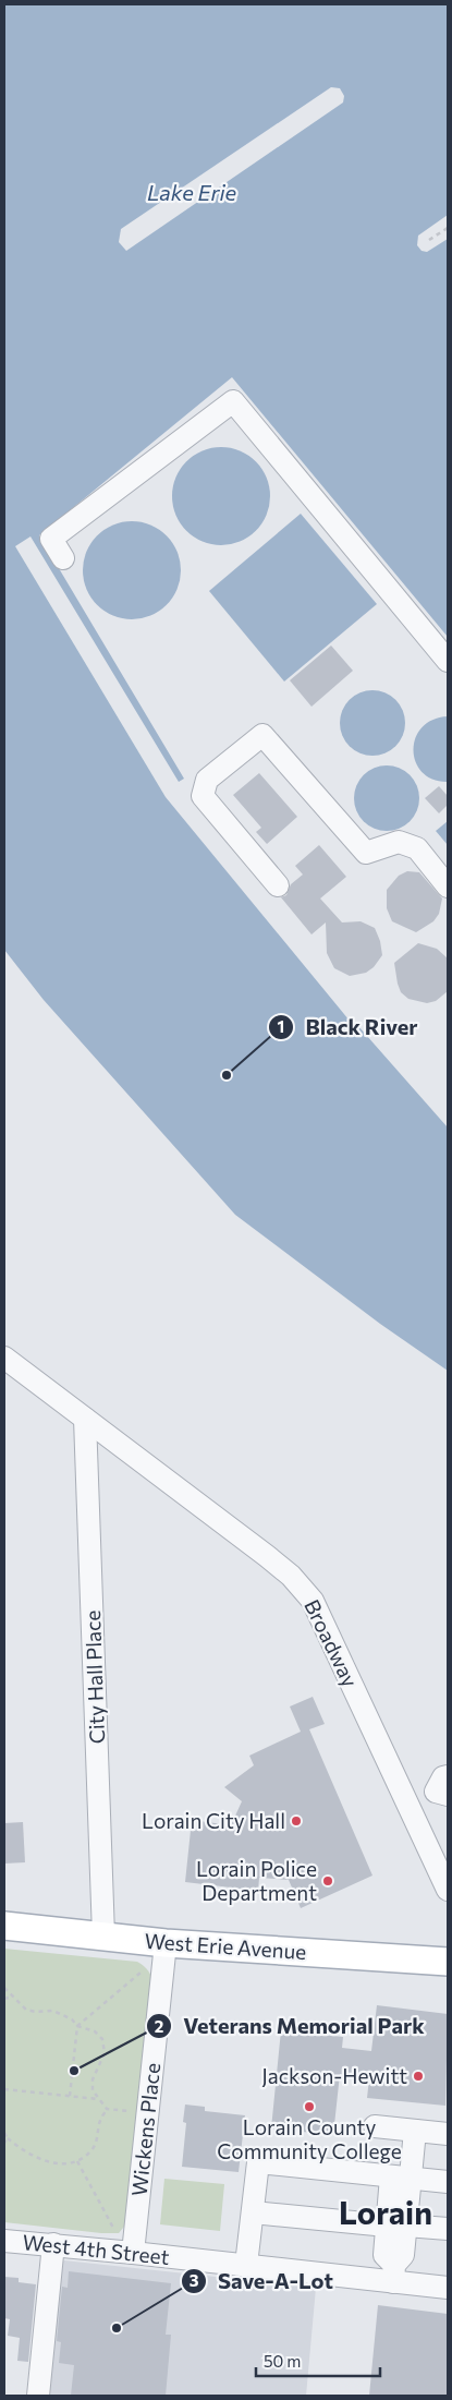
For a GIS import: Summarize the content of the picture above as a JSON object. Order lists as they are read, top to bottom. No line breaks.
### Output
{"streets":{"main road":["West Erie Avenue"],"street":["Broadway","City Hall Place","Wickens Place","West 4th Street"]},"crossings":[["Broadway","City Hall Place"],["City Hall Place","West Erie Avenue"],["West Erie Avenue","Wickens Place"],["Wickens Place","West 4th Street"]],"districts":["Lorain"],"water":["Lake Erie"],"places":["Black River","Lorain City Hall","Lorain Police Department","Veterans Memorial Park","Jackson-Hewitt","Lorain County Community College","Save-A-Lot"],"scale_bar":"50 m"}
